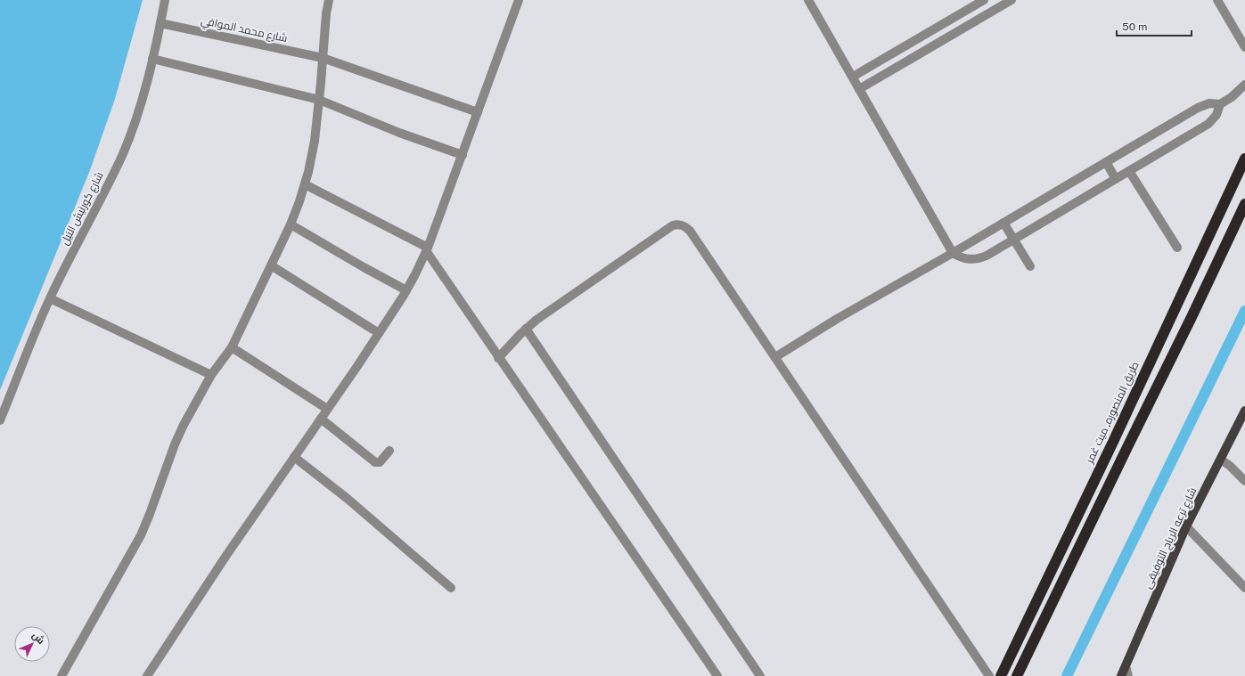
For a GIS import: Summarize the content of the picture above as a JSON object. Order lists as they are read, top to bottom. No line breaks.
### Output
{"streets":{"highway":["طريق المنصوره, ميت غمر"],"main road":["شارع ترعه الرياح التوفيقى"],"street":["شارع محمد الموافي","شارع كورنيش النيل"]},"crossings":[["شارع محمد الموافي","شارع كورنيش النيل"]],"scale_bar":"50 m","north":"top right"}
